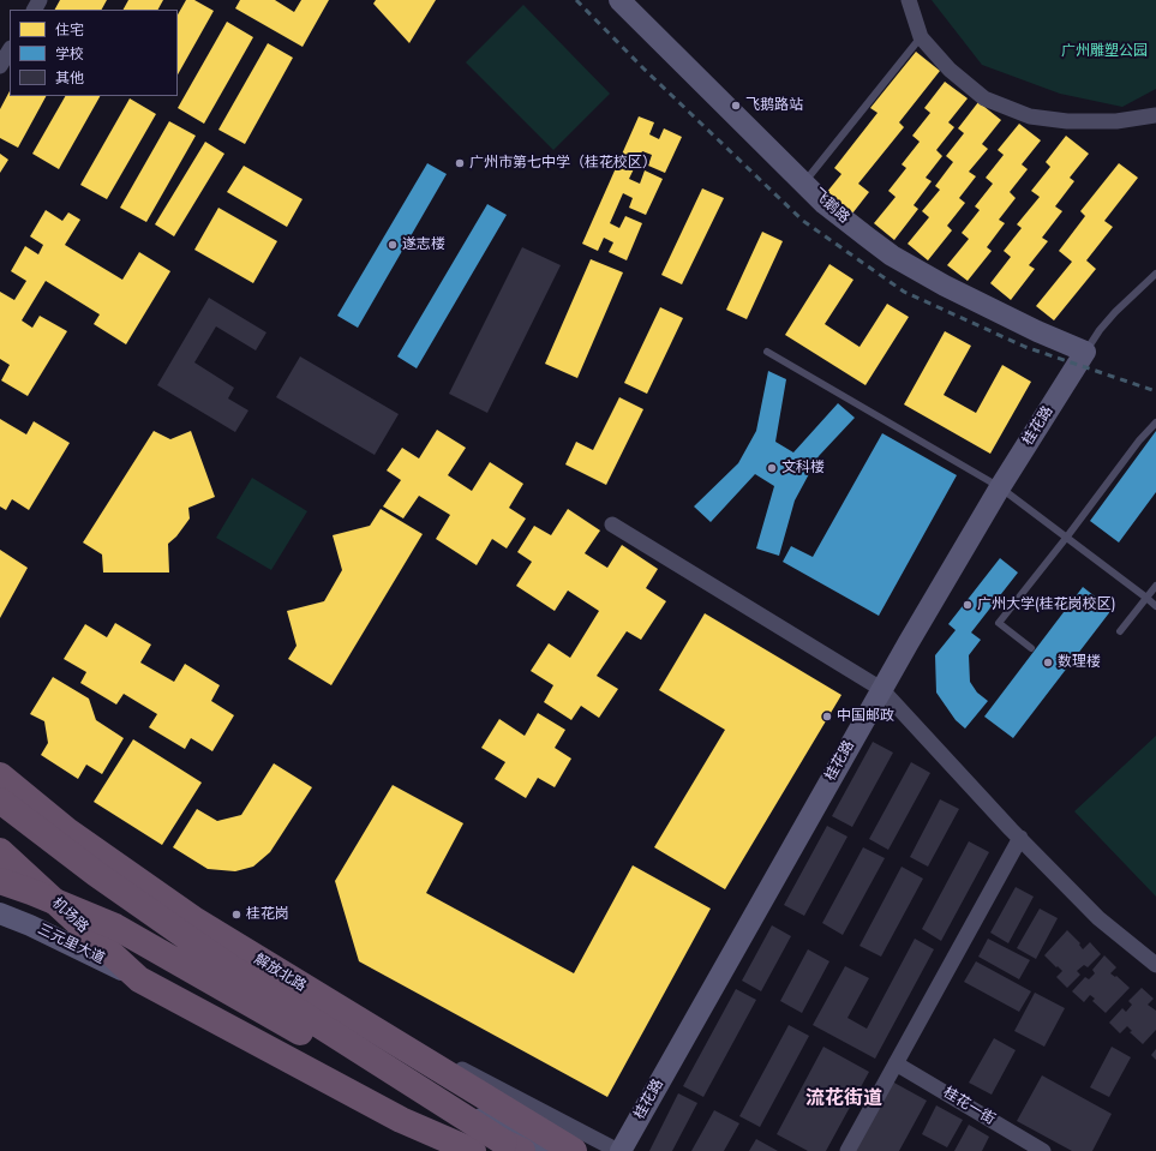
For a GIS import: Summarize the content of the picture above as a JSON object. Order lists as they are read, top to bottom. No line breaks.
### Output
{"streets":{"highway":["机场路","解放北路"],"street":["飞鹅路","桂花路","三元里大道","桂花一街"]},"crossings":[["飞鹅路","桂花路"],["机场路","三元里大道"]],"districts":["流花街道"],"parks":["广州雕塑公园"],"places":["飞鹅路站","广州市第七中学（桂花校区）","遂志楼","文科楼","广州大学(桂花岗校区)","数理楼","中国邮政","桂花岗"],"legend":["住宅","学校","其他"]}
